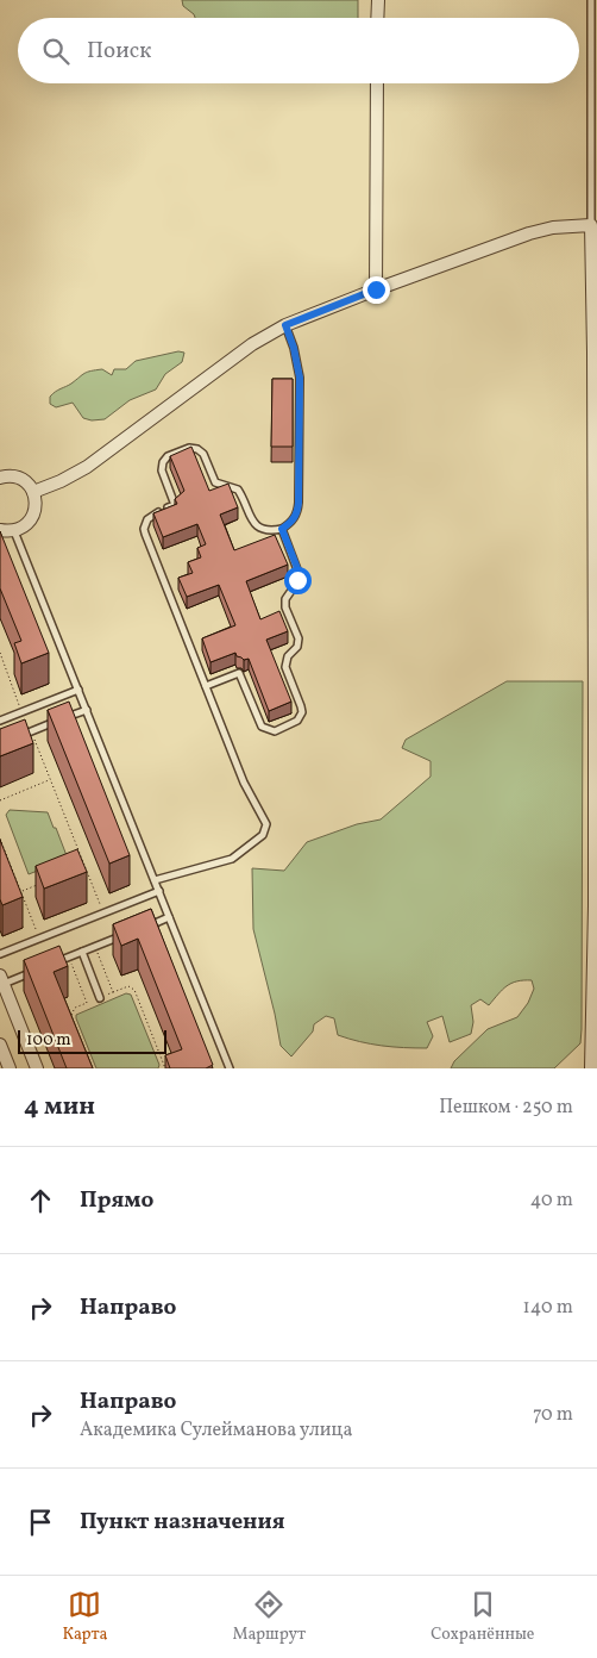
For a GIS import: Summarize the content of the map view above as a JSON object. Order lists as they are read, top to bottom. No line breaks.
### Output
{"scale_bar":"100 m","page":{"search":"Поиск","scale":"100 m","heading":["4 мин","Пешком · 250 m"],"list":[["Прямо","40 m"],["Направо","140 m"],["Направо","Академика Сулейманова улица","70 m"],"Пункт назначения"],"nav":["Карта","Маршрут","Сохранённые"]}}
